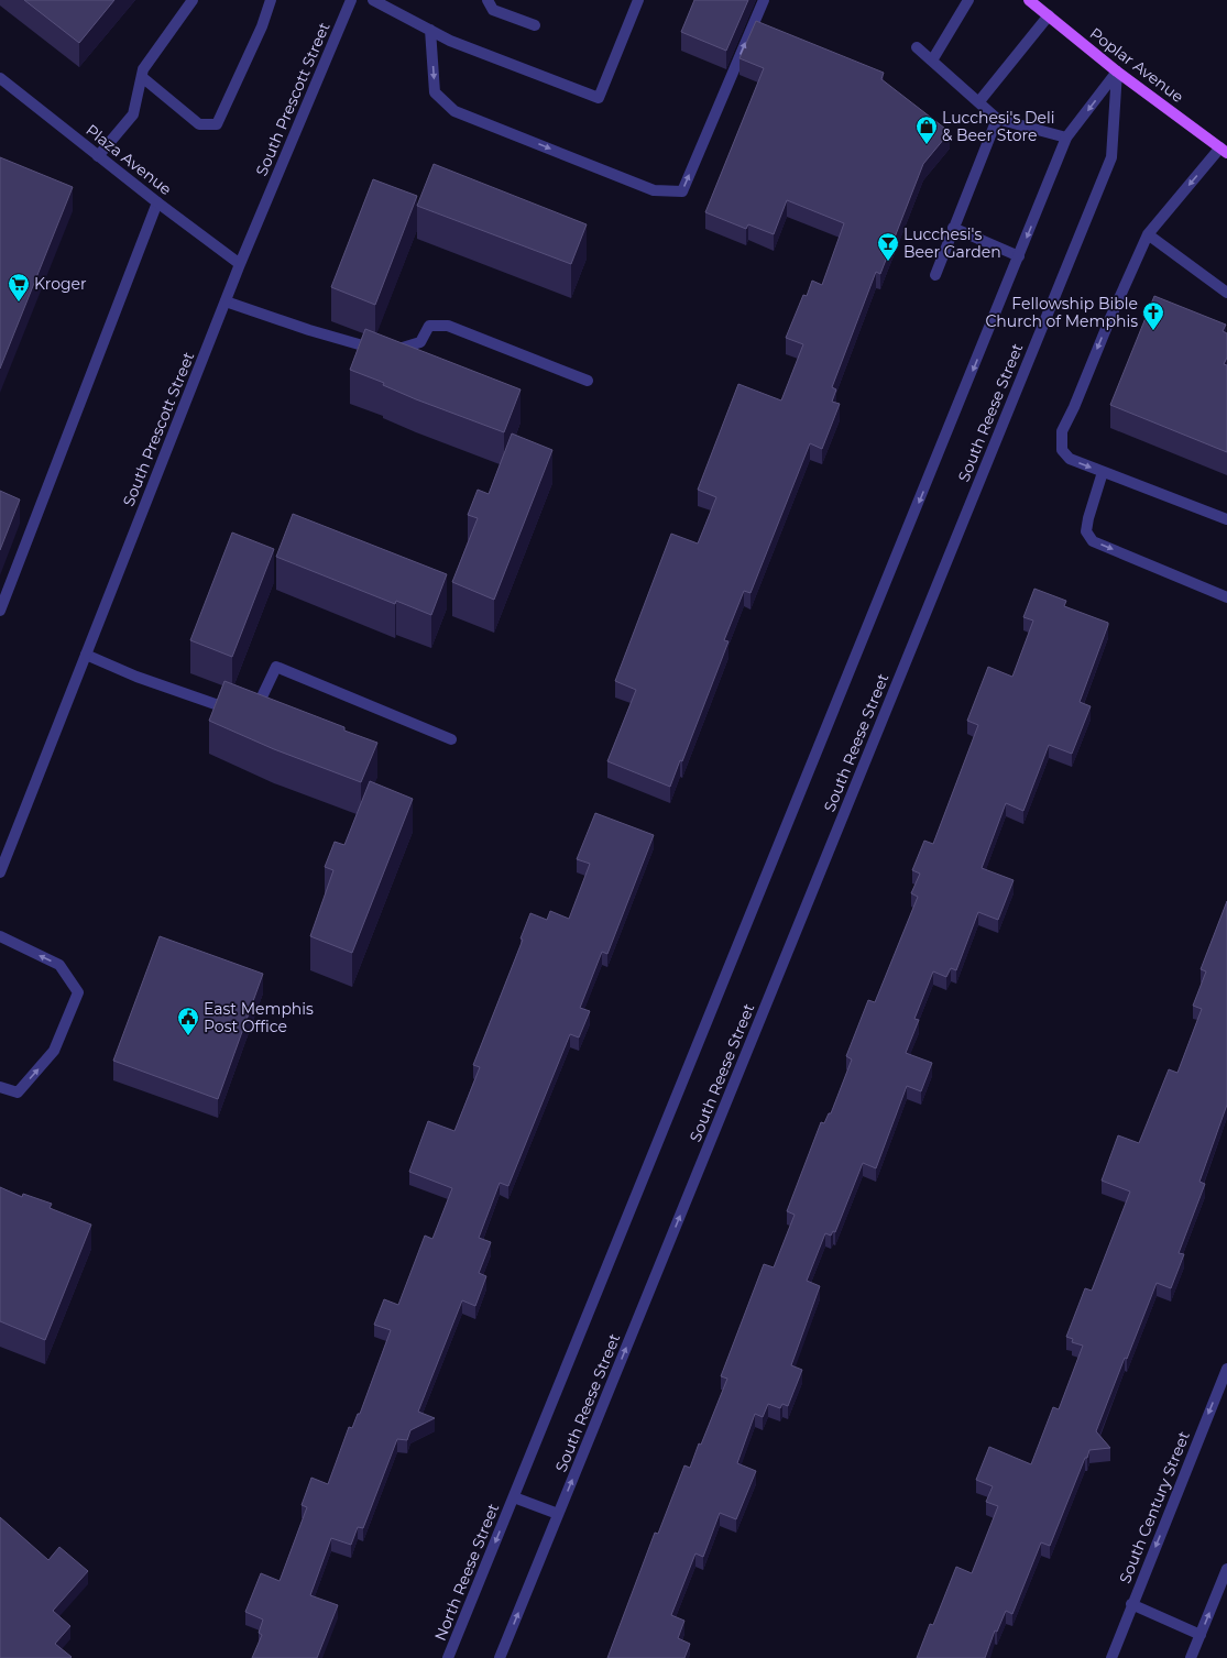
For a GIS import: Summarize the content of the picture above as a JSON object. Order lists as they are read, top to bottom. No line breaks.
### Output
{"streets":{"main road":["Poplar Avenue"],"street":["South Prescott Street","Plaza Avenue","South Reese Street","South Century Street","North Reese Street"]},"crossings":[["Poplar Avenue","South Reese Street"],["South Prescott Street","Plaza Avenue"]],"one_way":["South Century Street","North Reese Street"],"places":{"shop":["Lucchesi's Deli & Beer Store"],"bar":["Lucchesi's Beer Garden"],"supermarket":["Kroger"],"church":["Fellowship Bible Church of Memphis"],"public building":["East Memphis Post Office"]}}
